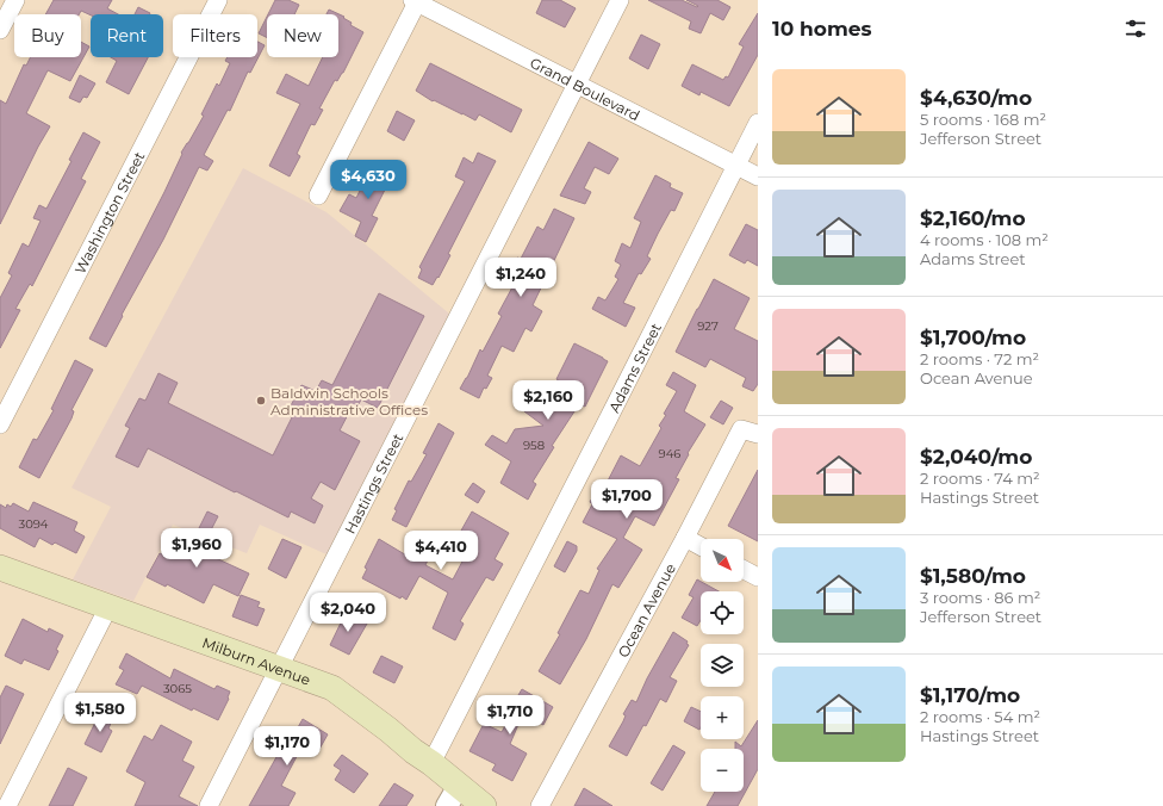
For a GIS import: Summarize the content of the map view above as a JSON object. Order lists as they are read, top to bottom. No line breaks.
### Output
{"streets":{"main road":["Milburn Avenue"],"street":["Grand Boulevard","Washington Street","Adams Street","Hastings Street","Ocean Avenue"]},"crossings":[["Grand Boulevard","Adams Street"],["Grand Boulevard","Hastings Street"],["Adams Street","Milburn Avenue"],["Hastings Street","Milburn Avenue"]],"places":["Baldwin Schools Administrative Offices"],"house_numbers":["927","958","946","3094","3065"],"north":"bottom right","page":{"heading":"10 homes","chip":["Buy","Rent","Filters","New"],"list":[{"name":"$4,630/mo","note":"5 rooms · 168 m² · Jefferson Street"},{"name":"$2,160/mo","note":"4 rooms · 108 m² · Adams Street"},{"name":"$1,700/mo","note":"2 rooms · 72 m² · Ocean Avenue"},{"name":"$2,040/mo","note":"2 rooms · 74 m² · Hastings Street"},{"name":"$1,580/mo","note":"3 rooms · 86 m² · Jefferson Street"},{"name":"$1,170/mo","note":"2 rooms · 54 m² · Hastings Street"}],"price":["$4,630","$1,240","$2,160","$1,700","$1,960","$4,410","$2,040","$1,580","$1,710","$1,170"],"map_buttons":["+","−"]}}
